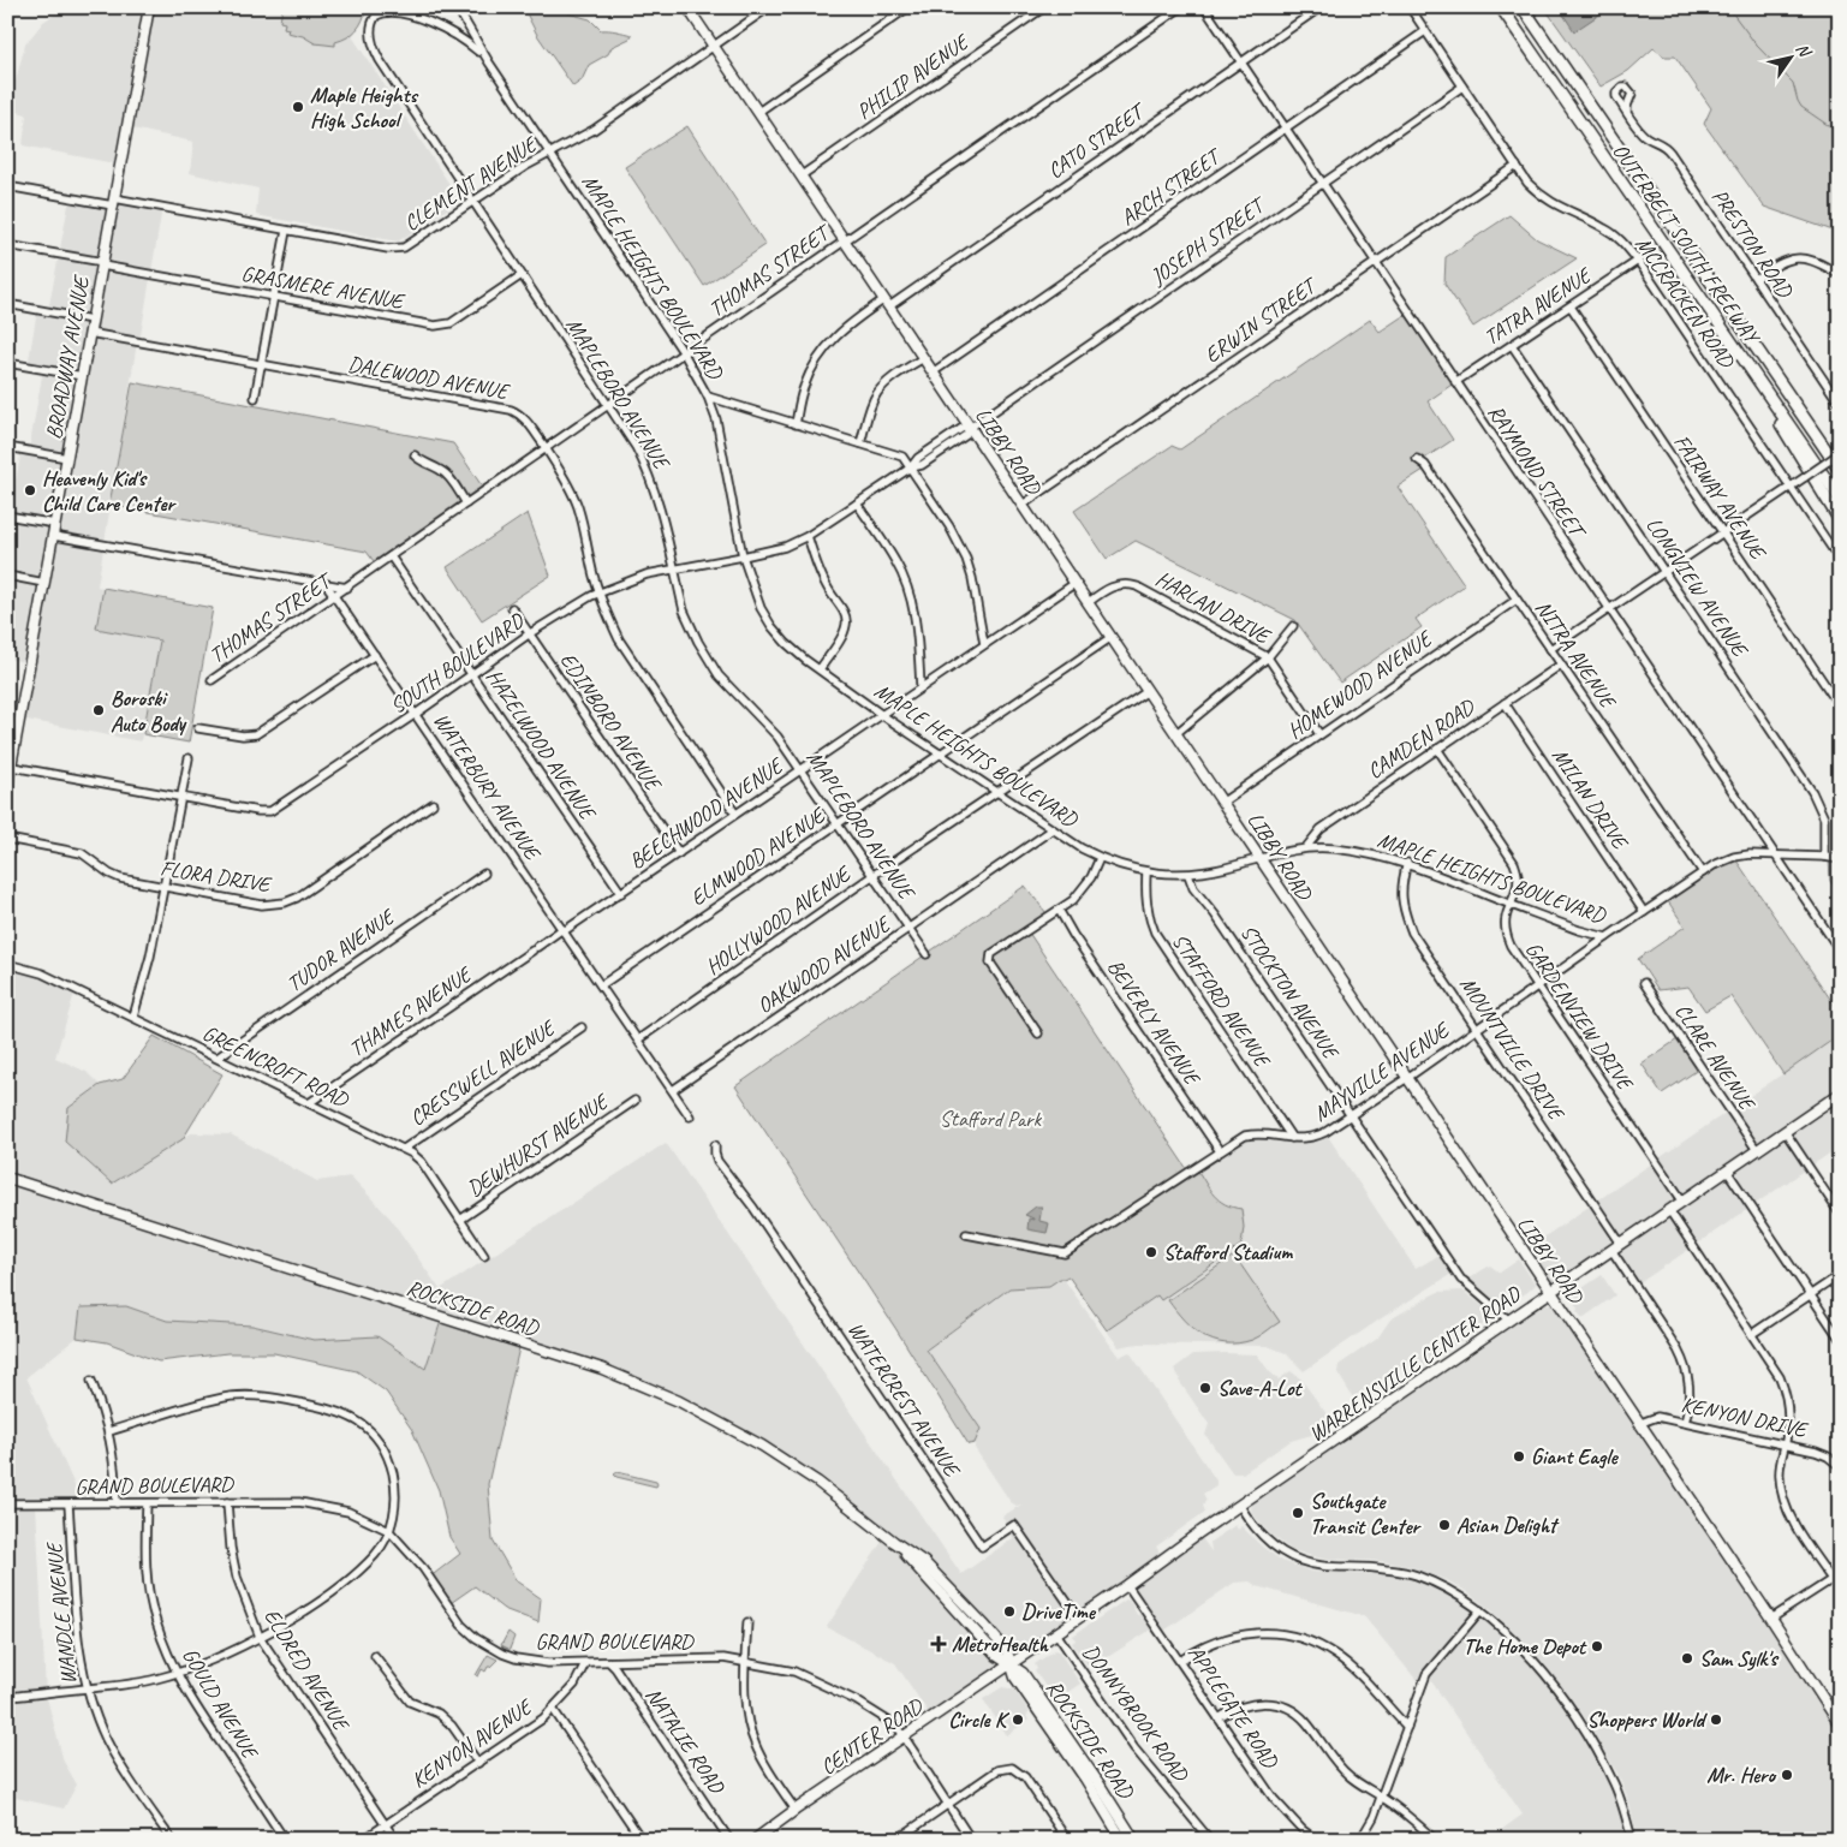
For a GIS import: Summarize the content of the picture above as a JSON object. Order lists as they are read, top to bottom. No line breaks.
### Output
{"streets":{"highway":["OUTERBELT SOUTH FREEWAY"],"main road":["BROADWAY AVENUE","LIBBY ROAD","ROCKSIDE ROAD","WARRENSVILLE CENTER ROAD","CENTER ROAD"],"street":["PHILIP AVENUE","CATO STREET","CLEMENT AVENUE","ARCH STREET","JOSEPH STREET","PRESTON ROAD","THOMAS STREET","MAPLE HEIGHTS BOULEVARD","GRASMERE AVENUE","MCCRACKEN ROAD","TATRA AVENUE","ERWIN STREET","DALEWOOD AVENUE","MAPLEBORO AVENUE","RAYMOND STREET","FAIRWAY AVENUE","LONGVIEW AVENUE","HARLAN DRIVE","NITRA AVENUE","SOUTH BOULEVARD","HOMEWOOD AVENUE","EDINBORO AVENUE","CAMDEN ROAD","HAZELWOOD AVENUE","WATERBURY AVENUE","MILAN DRIVE","BEECHWOOD AVENUE","ELMWOOD AVENUE","FLORA DRIVE","HOLLYWOOD AVENUE","TUDOR AVENUE","OAKWOOD AVENUE","STOCKTON AVENUE","STAFFORD AVENUE","THAMES AVENUE","GARDENVIEW DRIVE","BEVERLY AVENUE","MOUNTVILLE DRIVE","CLARE AVENUE","GREENCROFT ROAD","MAYVILLE AVENUE","CRESSWELL AVENUE","DEWHURST AVENUE","WATERCREST AVENUE","KENYON DRIVE","GRAND BOULEVARD","WANDLE AVENUE","ELDRED AVENUE","GOULD AVENUE","APPLEGATE ROAD","DONNYBROOK ROAD","NATALIE ROAD","KENYON AVENUE"]},"crossings":[["PHILIP AVENUE","LIBBY ROAD"],["CATO STREET","LIBBY ROAD"],["CATO STREET","RAYMOND STREET"],["CLEMENT AVENUE","MAPLE HEIGHTS BOULEVARD"],["CLEMENT AVENUE","BROADWAY AVENUE"],["CLEMENT AVENUE","MAPLEBORO AVENUE"],["CLEMENT AVENUE","LIBBY ROAD"],["ARCH STREET","MCCRACKEN ROAD"],["ARCH STREET","LIBBY ROAD"],["ARCH STREET","RAYMOND STREET"],["JOSEPH STREET","MCCRACKEN ROAD"],["JOSEPH STREET","LIBBY ROAD"],["JOSEPH STREET","RAYMOND STREET"],["JOSEPH STREET","SOUTH BOULEVARD"],["THOMAS STREET","MAPLE HEIGHTS BOULEVARD"],["THOMAS STREET","DALEWOOD AVENUE"],["THOMAS STREET","MAPLEBORO AVENUE"],["THOMAS STREET","LIBBY ROAD"],["THOMAS STREET","HAZELWOOD AVENUE"],["THOMAS STREET","WATERBURY AVENUE"],["MAPLE HEIGHTS BOULEVARD","MAPLEBORO AVENUE"],["MAPLE HEIGHTS BOULEVARD","LIBBY ROAD"],["MAPLE HEIGHTS BOULEVARD","RAYMOND STREET"],["MAPLE HEIGHTS BOULEVARD","LONGVIEW AVENUE"],["MAPLE HEIGHTS BOULEVARD","NITRA AVENUE"],["MAPLE HEIGHTS BOULEVARD","SOUTH BOULEVARD"],["MAPLE HEIGHTS BOULEVARD","CAMDEN ROAD"],["MAPLE HEIGHTS BOULEVARD","MILAN DRIVE"],["MAPLE HEIGHTS BOULEVARD","BEECHWOOD AVENUE"],["MAPLE HEIGHTS BOULEVARD","ELMWOOD AVENUE"],["MAPLE HEIGHTS BOULEVARD","HOLLYWOOD AVENUE"],["MAPLE HEIGHTS BOULEVARD","OAKWOOD AVENUE"],["MAPLE HEIGHTS BOULEVARD","STOCKTON AVENUE"],["MAPLE HEIGHTS BOULEVARD","STAFFORD AVENUE"],["MAPLE HEIGHTS BOULEVARD","GARDENVIEW DRIVE"],["MAPLE HEIGHTS BOULEVARD","MOUNTVILLE DRIVE"],["MAPLE HEIGHTS BOULEVARD","MAYVILLE AVENUE"],["GRASMERE AVENUE","BROADWAY AVENUE"],["GRASMERE AVENUE","MAPLEBORO AVENUE"],["MCCRACKEN ROAD","TATRA AVENUE"],["MCCRACKEN ROAD","ERWIN STREET"],["TATRA AVENUE","RAYMOND STREET"],["TATRA AVENUE","FAIRWAY AVENUE"],["TATRA AVENUE","LONGVIEW AVENUE"],["ERWIN STREET","LIBBY ROAD"],["ERWIN STREET","RAYMOND STREET"],["BROADWAY AVENUE","DALEWOOD AVENUE"],["BROADWAY AVENUE","SOUTH BOULEVARD"],["DALEWOOD AVENUE","SOUTH BOULEVARD"],["DALEWOOD AVENUE","BEECHWOOD AVENUE"],["MAPLEBORO AVENUE","SOUTH BOULEVARD"],["MAPLEBORO AVENUE","BEECHWOOD AVENUE"],["MAPLEBORO AVENUE","ELMWOOD AVENUE"],["MAPLEBORO AVENUE","HOLLYWOOD AVENUE"],["MAPLEBORO AVENUE","OAKWOOD AVENUE"],["LIBBY ROAD","HARLAN DRIVE"],["LIBBY ROAD","SOUTH BOULEVARD"],["LIBBY ROAD","HOMEWOOD AVENUE"],["LIBBY ROAD","BEECHWOOD AVENUE"],["LIBBY ROAD","ELMWOOD AVENUE"],["LIBBY ROAD","HOLLYWOOD AVENUE"],["LIBBY ROAD","MAYVILLE AVENUE"],["LIBBY ROAD","WARRENSVILLE CENTER ROAD"],["LIBBY ROAD","KENYON DRIVE"],["HARLAN DRIVE","HOMEWOOD AVENUE"],["NITRA AVENUE","HOMEWOOD AVENUE"],["NITRA AVENUE","CAMDEN ROAD"],["SOUTH BOULEVARD","EDINBORO AVENUE"],["SOUTH BOULEVARD","HAZELWOOD AVENUE"],["SOUTH BOULEVARD","WATERBURY AVENUE"],["EDINBORO AVENUE","BEECHWOOD AVENUE"],["CAMDEN ROAD","MILAN DRIVE"],["CAMDEN ROAD","GARDENVIEW DRIVE"],["HAZELWOOD AVENUE","BEECHWOOD AVENUE"],["WATERBURY AVENUE","BEECHWOOD AVENUE"],["WATERBURY AVENUE","ELMWOOD AVENUE"],["WATERBURY AVENUE","HOLLYWOOD AVENUE"],["WATERBURY AVENUE","OAKWOOD AVENUE"],["BEECHWOOD AVENUE","THAMES AVENUE"],["TUDOR AVENUE","GREENCROFT ROAD"],["STOCKTON AVENUE","MAYVILLE AVENUE"],["STOCKTON AVENUE","WARRENSVILLE CENTER ROAD"],["STAFFORD AVENUE","MAYVILLE AVENUE"],["THAMES AVENUE","GREENCROFT ROAD"],["GARDENVIEW DRIVE","MAYVILLE AVENUE"],["GARDENVIEW DRIVE","WARRENSVILLE CENTER ROAD"],["BEVERLY AVENUE","MAYVILLE AVENUE"],["MOUNTVILLE DRIVE","MAYVILLE AVENUE"],["MOUNTVILLE DRIVE","WARRENSVILLE CENTER ROAD"],["CLARE AVENUE","WARRENSVILLE CENTER ROAD"],["GREENCROFT ROAD","CRESSWELL AVENUE"],["GREENCROFT ROAD","DEWHURST AVENUE"],["ROCKSIDE ROAD","WARRENSVILLE CENTER ROAD"],["ROCKSIDE ROAD","CENTER ROAD"],["WARRENSVILLE CENTER ROAD","WATERCREST AVENUE"],["WARRENSVILLE CENTER ROAD","APPLEGATE ROAD"],["WARRENSVILLE CENTER ROAD","DONNYBROOK ROAD"],["WARRENSVILLE CENTER ROAD","CENTER ROAD"],["GRAND BOULEVARD","WANDLE AVENUE"],["GRAND BOULEVARD","ELDRED AVENUE"],["GRAND BOULEVARD","GOULD AVENUE"],["GRAND BOULEVARD","CENTER ROAD"],["GRAND BOULEVARD","NATALIE ROAD"],["GRAND BOULEVARD","KENYON AVENUE"],["ELDRED AVENUE","KENYON AVENUE"]],"parks":["Stafford Park"],"places":{"other":["Maple Heights High School","Heavenly Kid's Child Care Center","Boroski Auto Body","Stafford Stadium","Save-A-Lot","Giant Eagle","Southgate Transit Center","Asian Delight","DriveTime","The Home Depot","Sam Sylk's","Circle K","Shoppers World","Mr. Hero"],"health":["MetroHealth"]},"north":"top right"}
